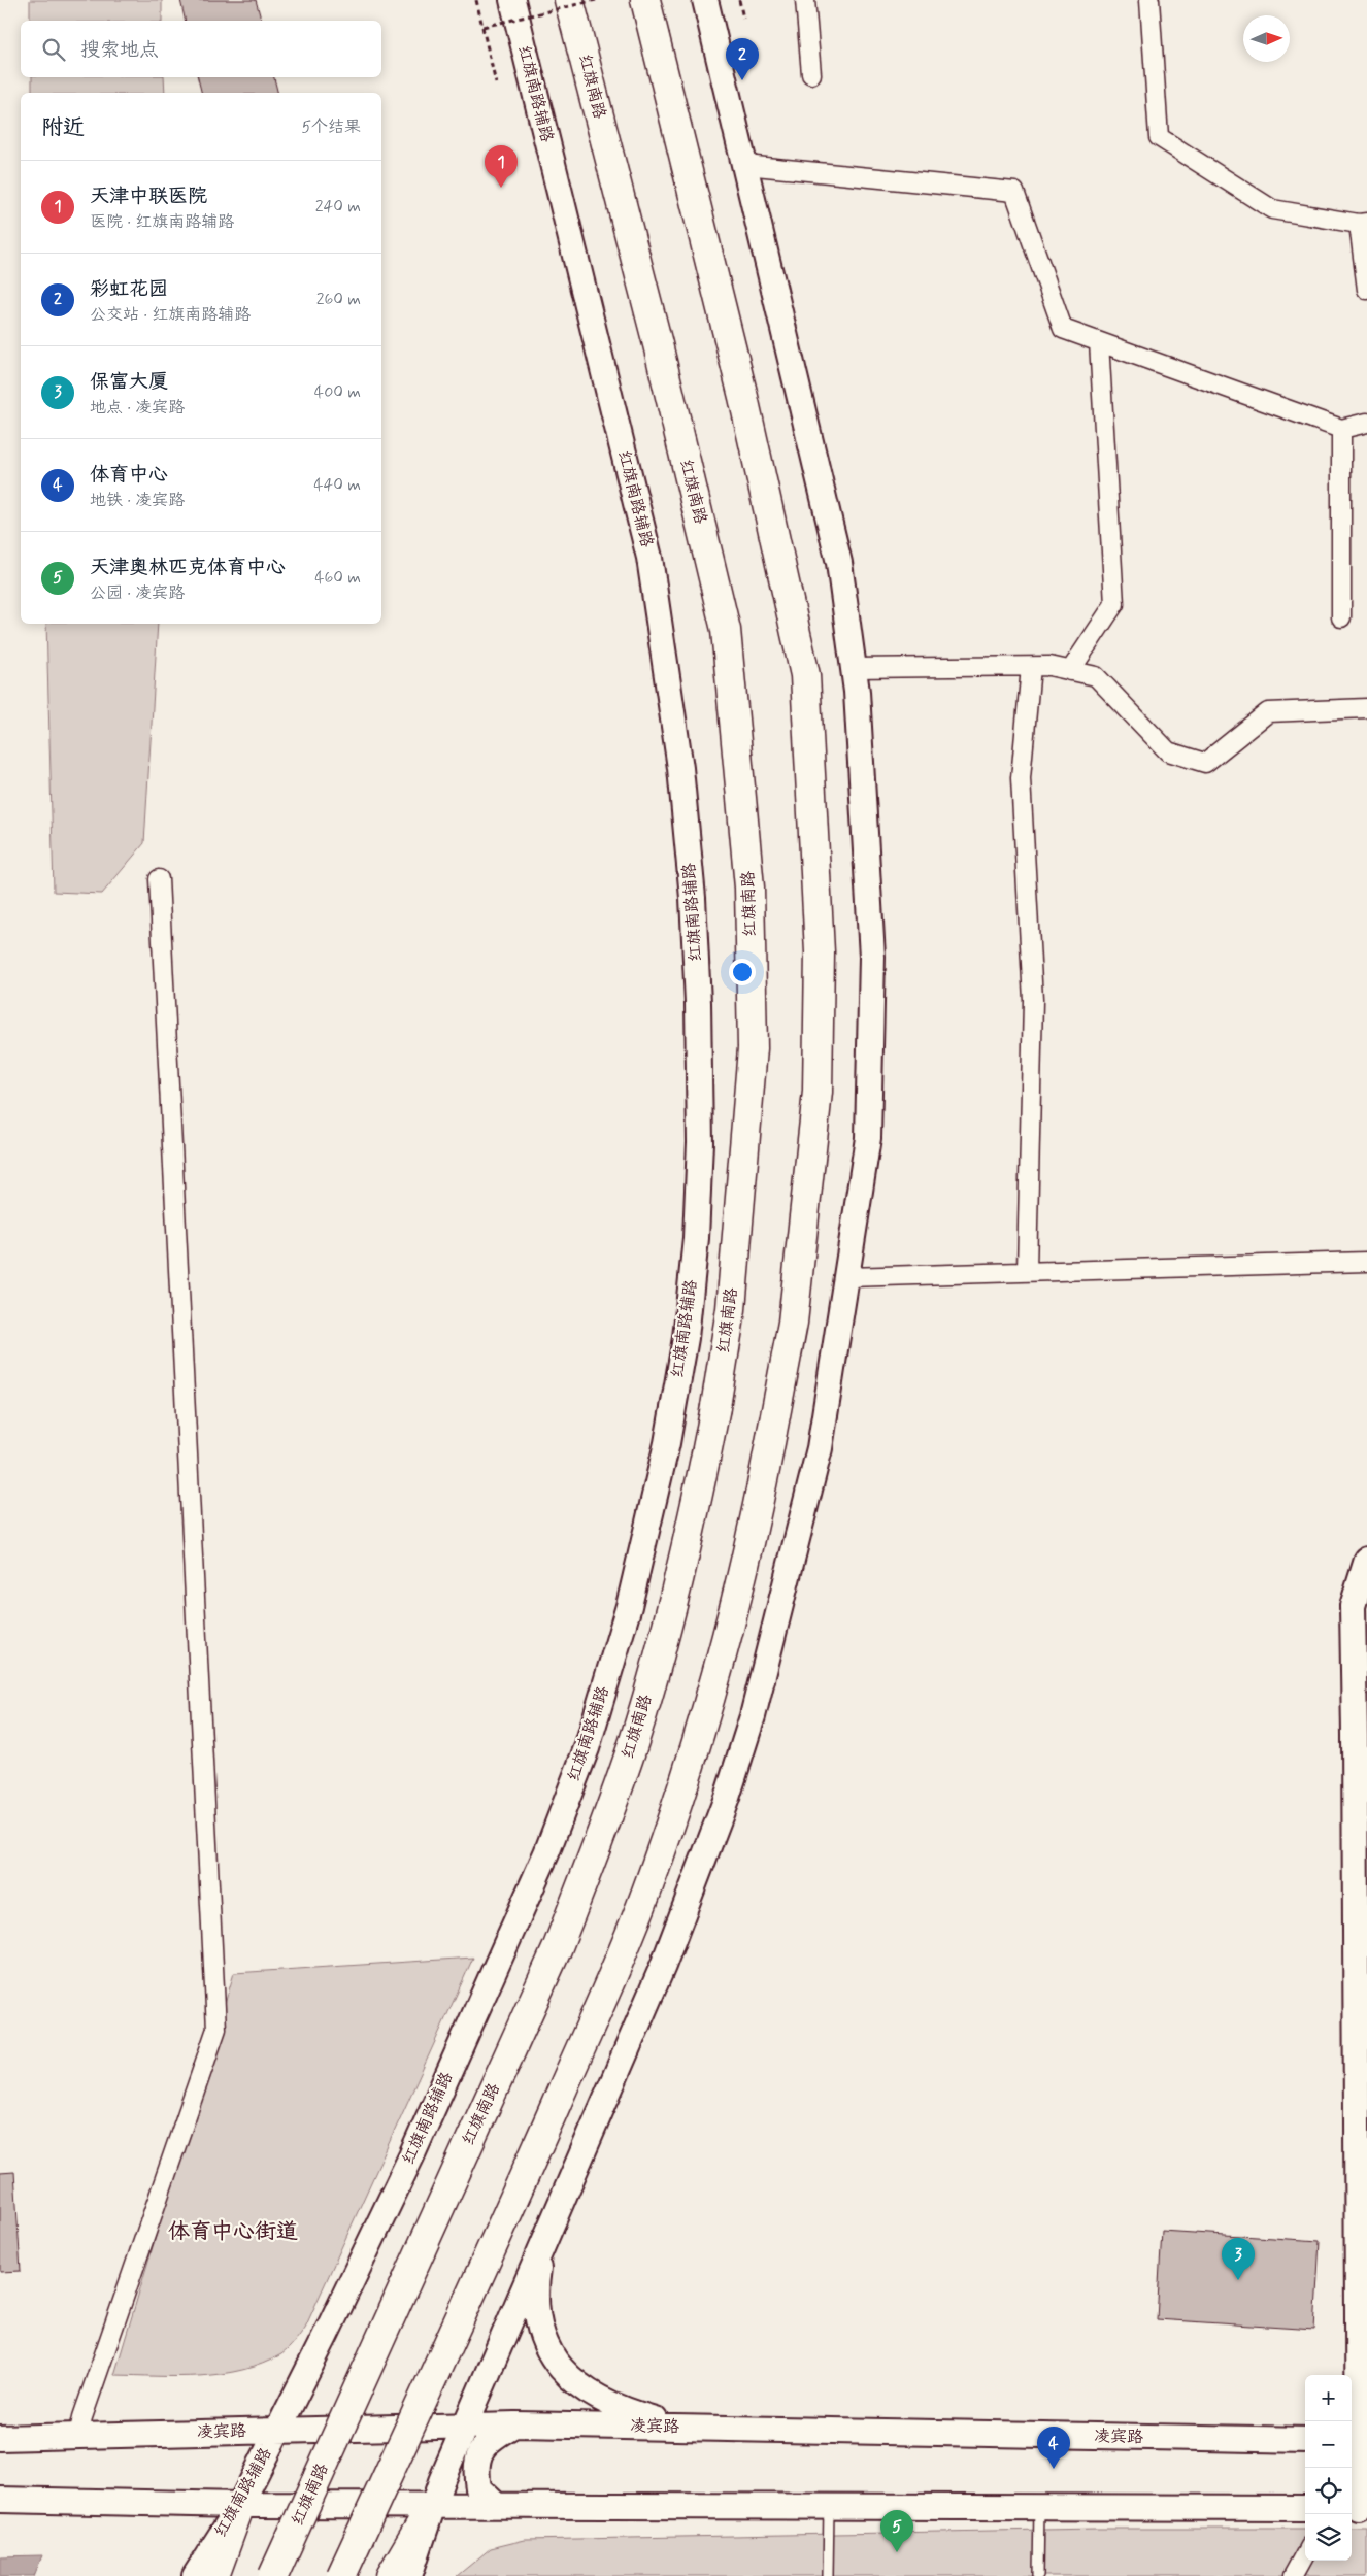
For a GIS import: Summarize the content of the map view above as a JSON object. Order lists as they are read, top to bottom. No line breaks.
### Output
{"streets":{"highway":["红旗南路"],"main road":["红旗南路辅路","凌宾路"]},"crossings":[["红旗南路辅路","凌宾路"]],"districts":["体育中心街道"],"north":"right","page":{"search":"搜索地点","pins":["2","1","3","4","5"],"heading":["附近","5个结果"],"list":[{"mark":"1","name":"天津中联医院","note":"医院 · 红旗南路辅路","value":"240 m"},{"mark":"2","name":"彩虹花园","note":"公交站 · 红旗南路辅路","value":"260 m"},{"mark":"3","name":"保富大厦","note":"地点 · 凌宾路","value":"400 m"},{"mark":"4","name":"体育中心","note":"地铁 · 凌宾路","value":"440 m"},{"mark":"5","name":"天津奥林匹克体育中心","note":"公园 · 凌宾路","value":"460 m"}],"map_buttons":["+","−"]}}
